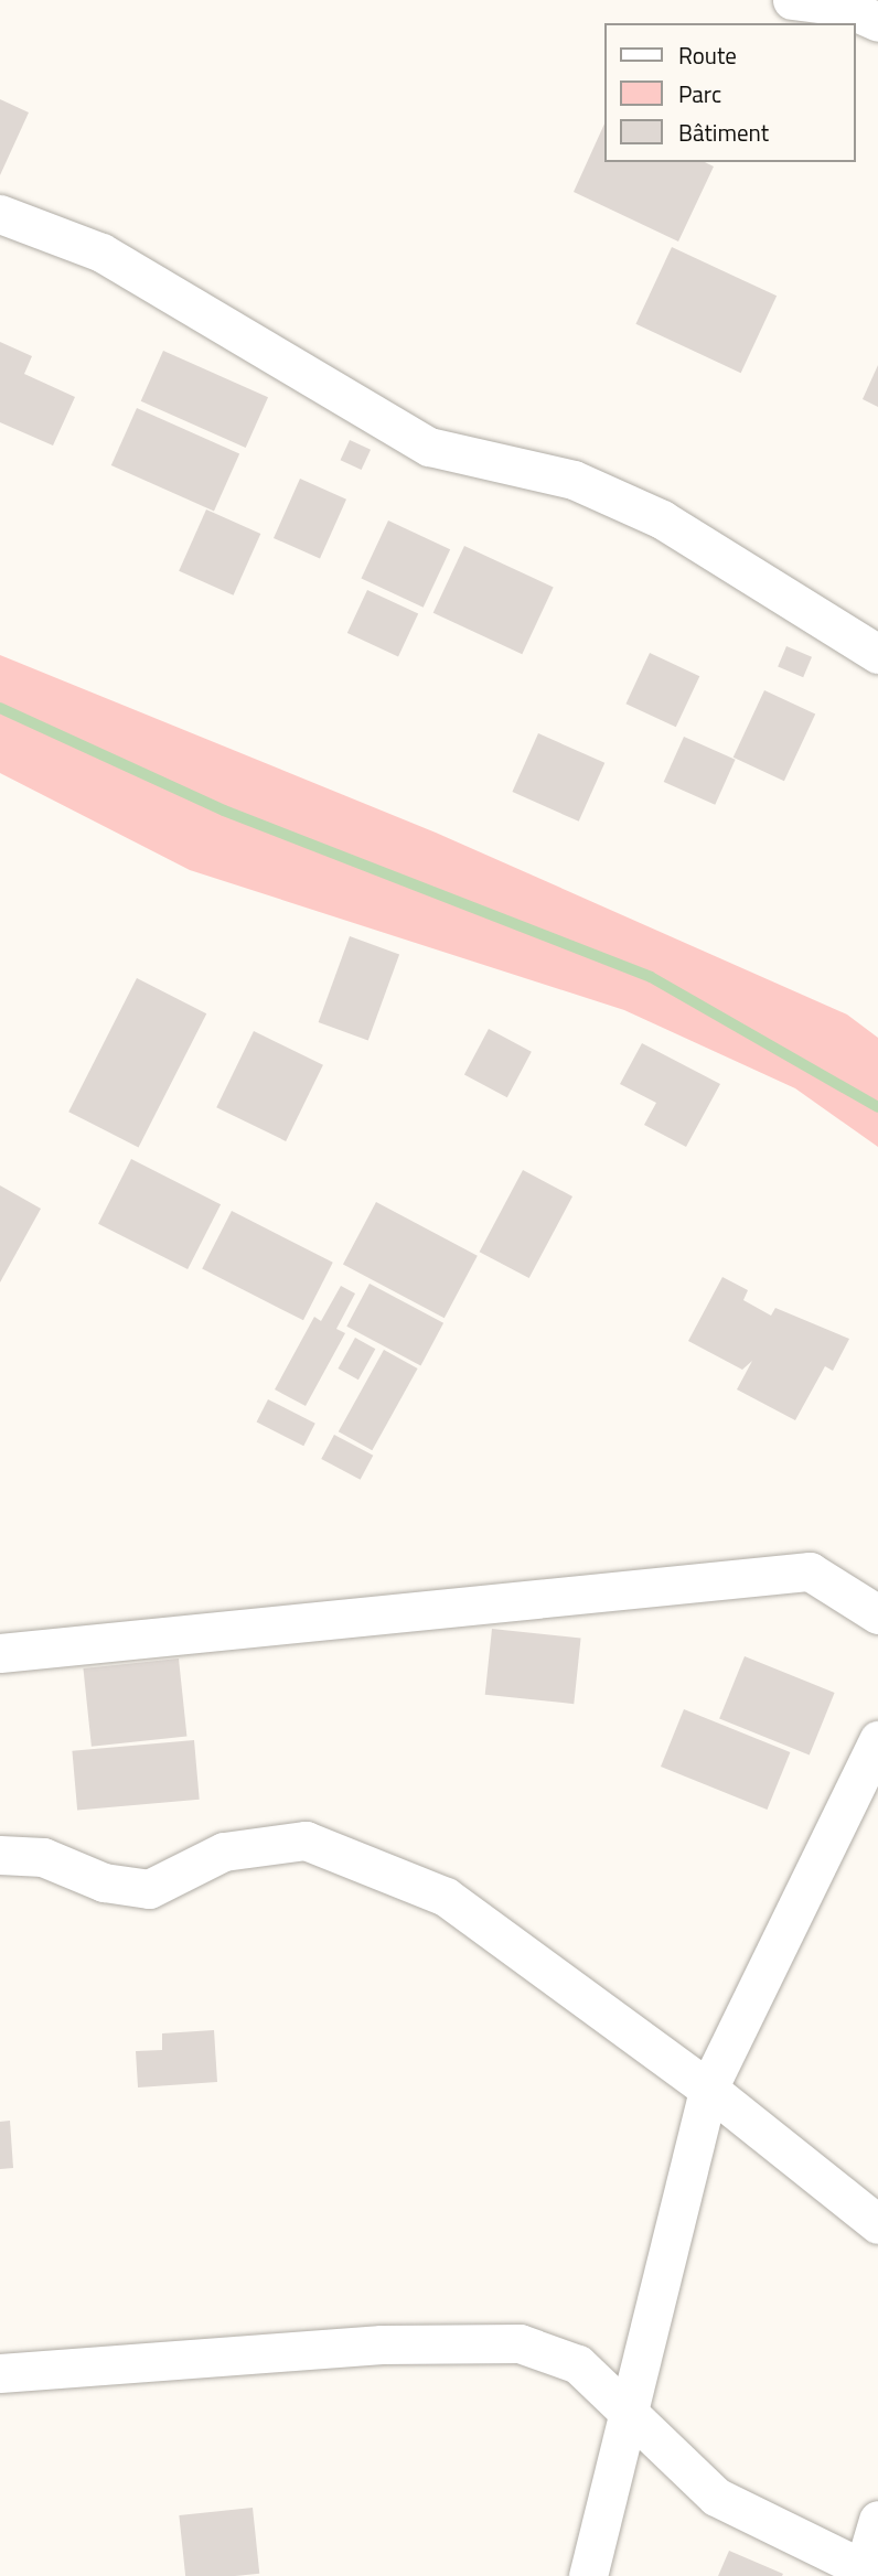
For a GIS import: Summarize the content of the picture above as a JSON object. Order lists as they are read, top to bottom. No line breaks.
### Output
{"legend":["Route","Parc","Bâtiment"]}
